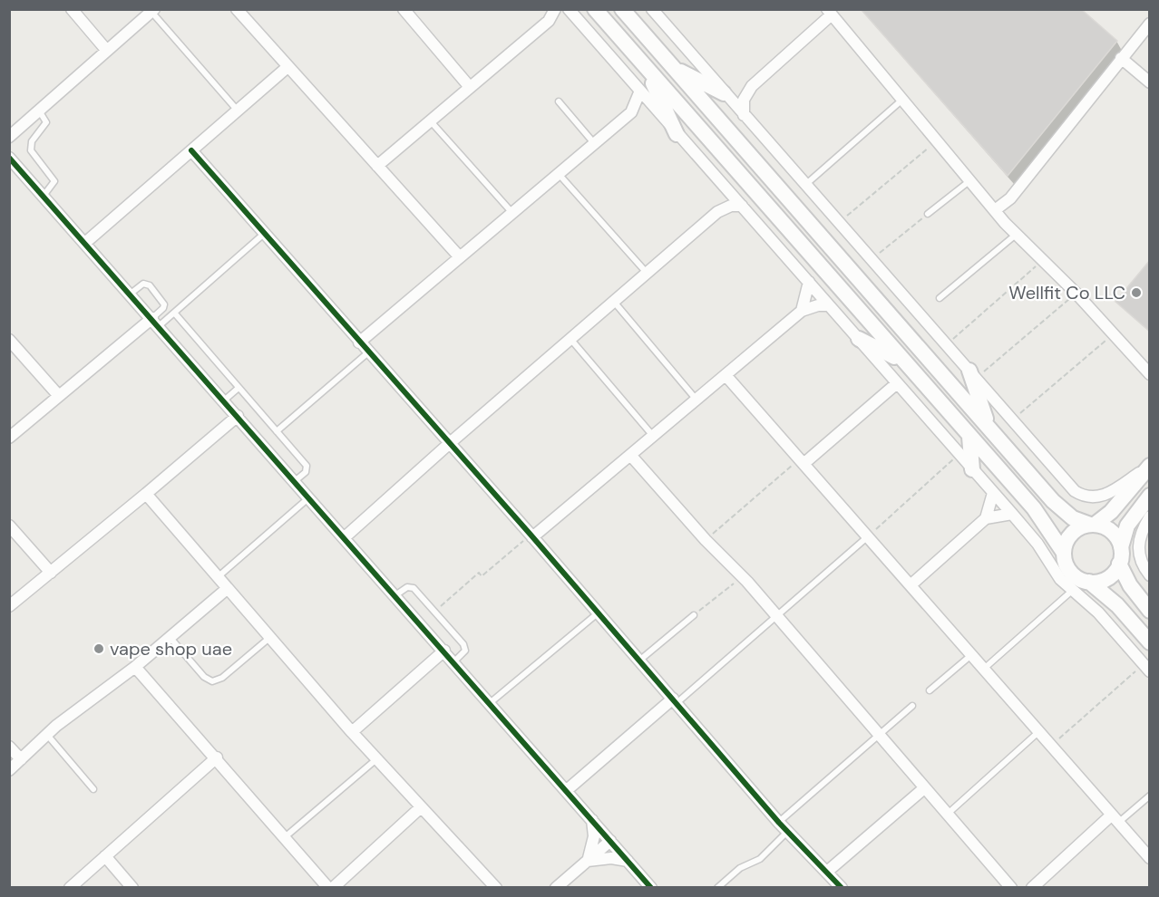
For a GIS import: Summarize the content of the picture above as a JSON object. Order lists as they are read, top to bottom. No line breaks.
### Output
{"places":["Wellfit Co LLC","vape shop uae"]}
